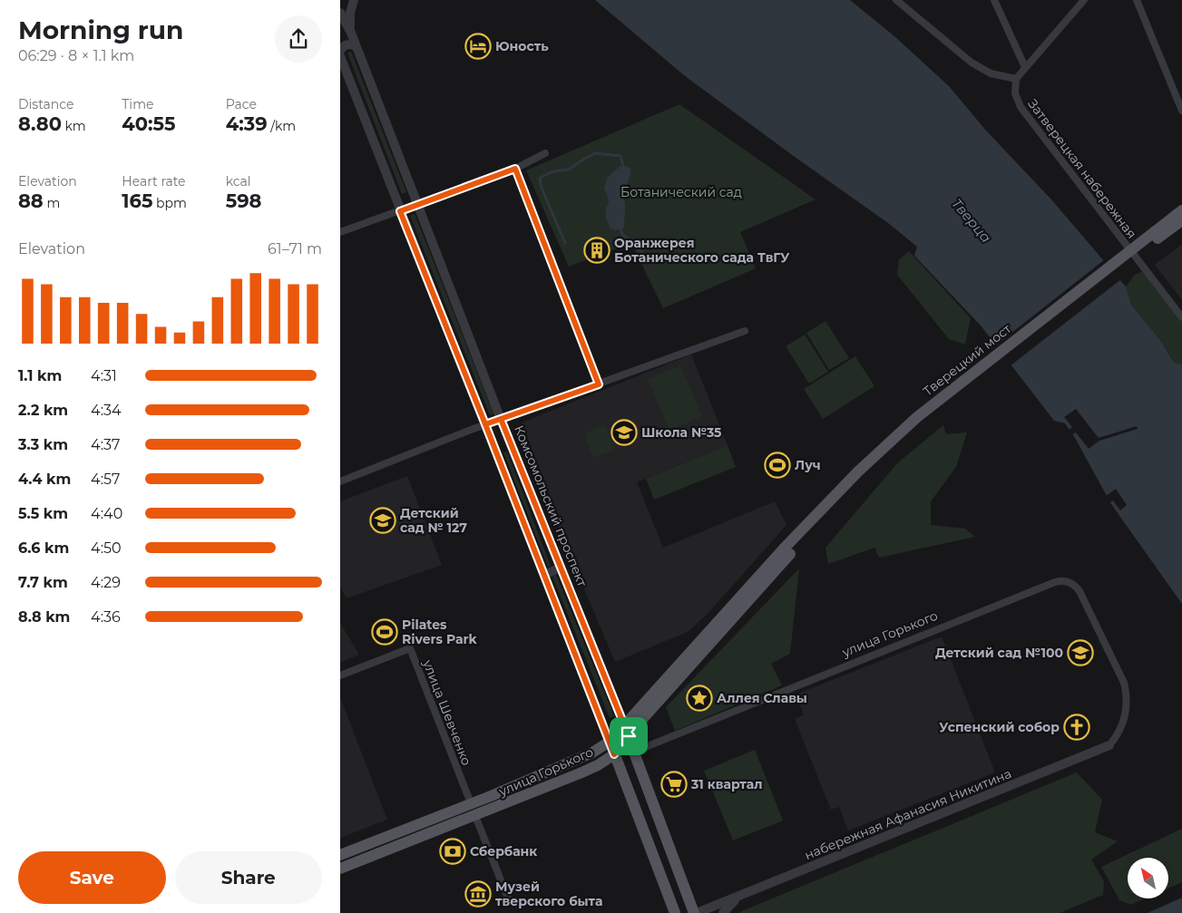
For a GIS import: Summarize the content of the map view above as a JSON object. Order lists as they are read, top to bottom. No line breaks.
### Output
{"streets":{"main road":["Тверецкий мост","Комсомольский проспект","улица Горького"],"street":["Затверецкая набережная","улица Шевченко","набережная Афанасия Никитина"]},"crossings":[["Тверецкий мост","улица Горького"],["Комсомольский проспект","улица Горького"],["Комсомольский проспект","набережная Афанасия Никитина"],["улица Горького","улица Шевченко"],["улица Горького","набережная Афанасия Никитина"]],"water":["Тверца"],"parks":["Ботанический сад"],"places":{"hotel":["Юность"],"building":["Оранжерея Ботанического сада ТвГУ"],"school or university":["Школа №35","Детский сад № 127","Детский сад №100"],"sports":["Луч","Pilates Rivers Park"],"place":["Аллея Славы"],"church":["Успенский собор"],"supermarket":["31 квартал"],"bank":["Сбербанк"],"museum":["Музей тверского быта"]},"north":"top left","page":{"heading":["Morning run","06:29 · 8 × 1.1 km"],"stats":[["Distance","8.80 km"],["Time","40:55"],["Pace","4:39 /km"],["Elevation","88 m"],["Heart rate","165 bpm"],["kcal","598"]],"chart":["Elevation","61–71 m"],"list":[{"name":"1.1 km","note":"4:31"},{"name":"2.2 km","note":"4:34"},{"name":"3.3 km","note":"4:37"},{"name":"4.4 km","note":"4:57"},{"name":"5.5 km","note":"4:40"},{"name":"6.6 km","note":"4:50"},{"name":"7.7 km","note":"4:29"},{"name":"8.8 km","note":"4:36"}],"buttons":["Save","Share"]}}
